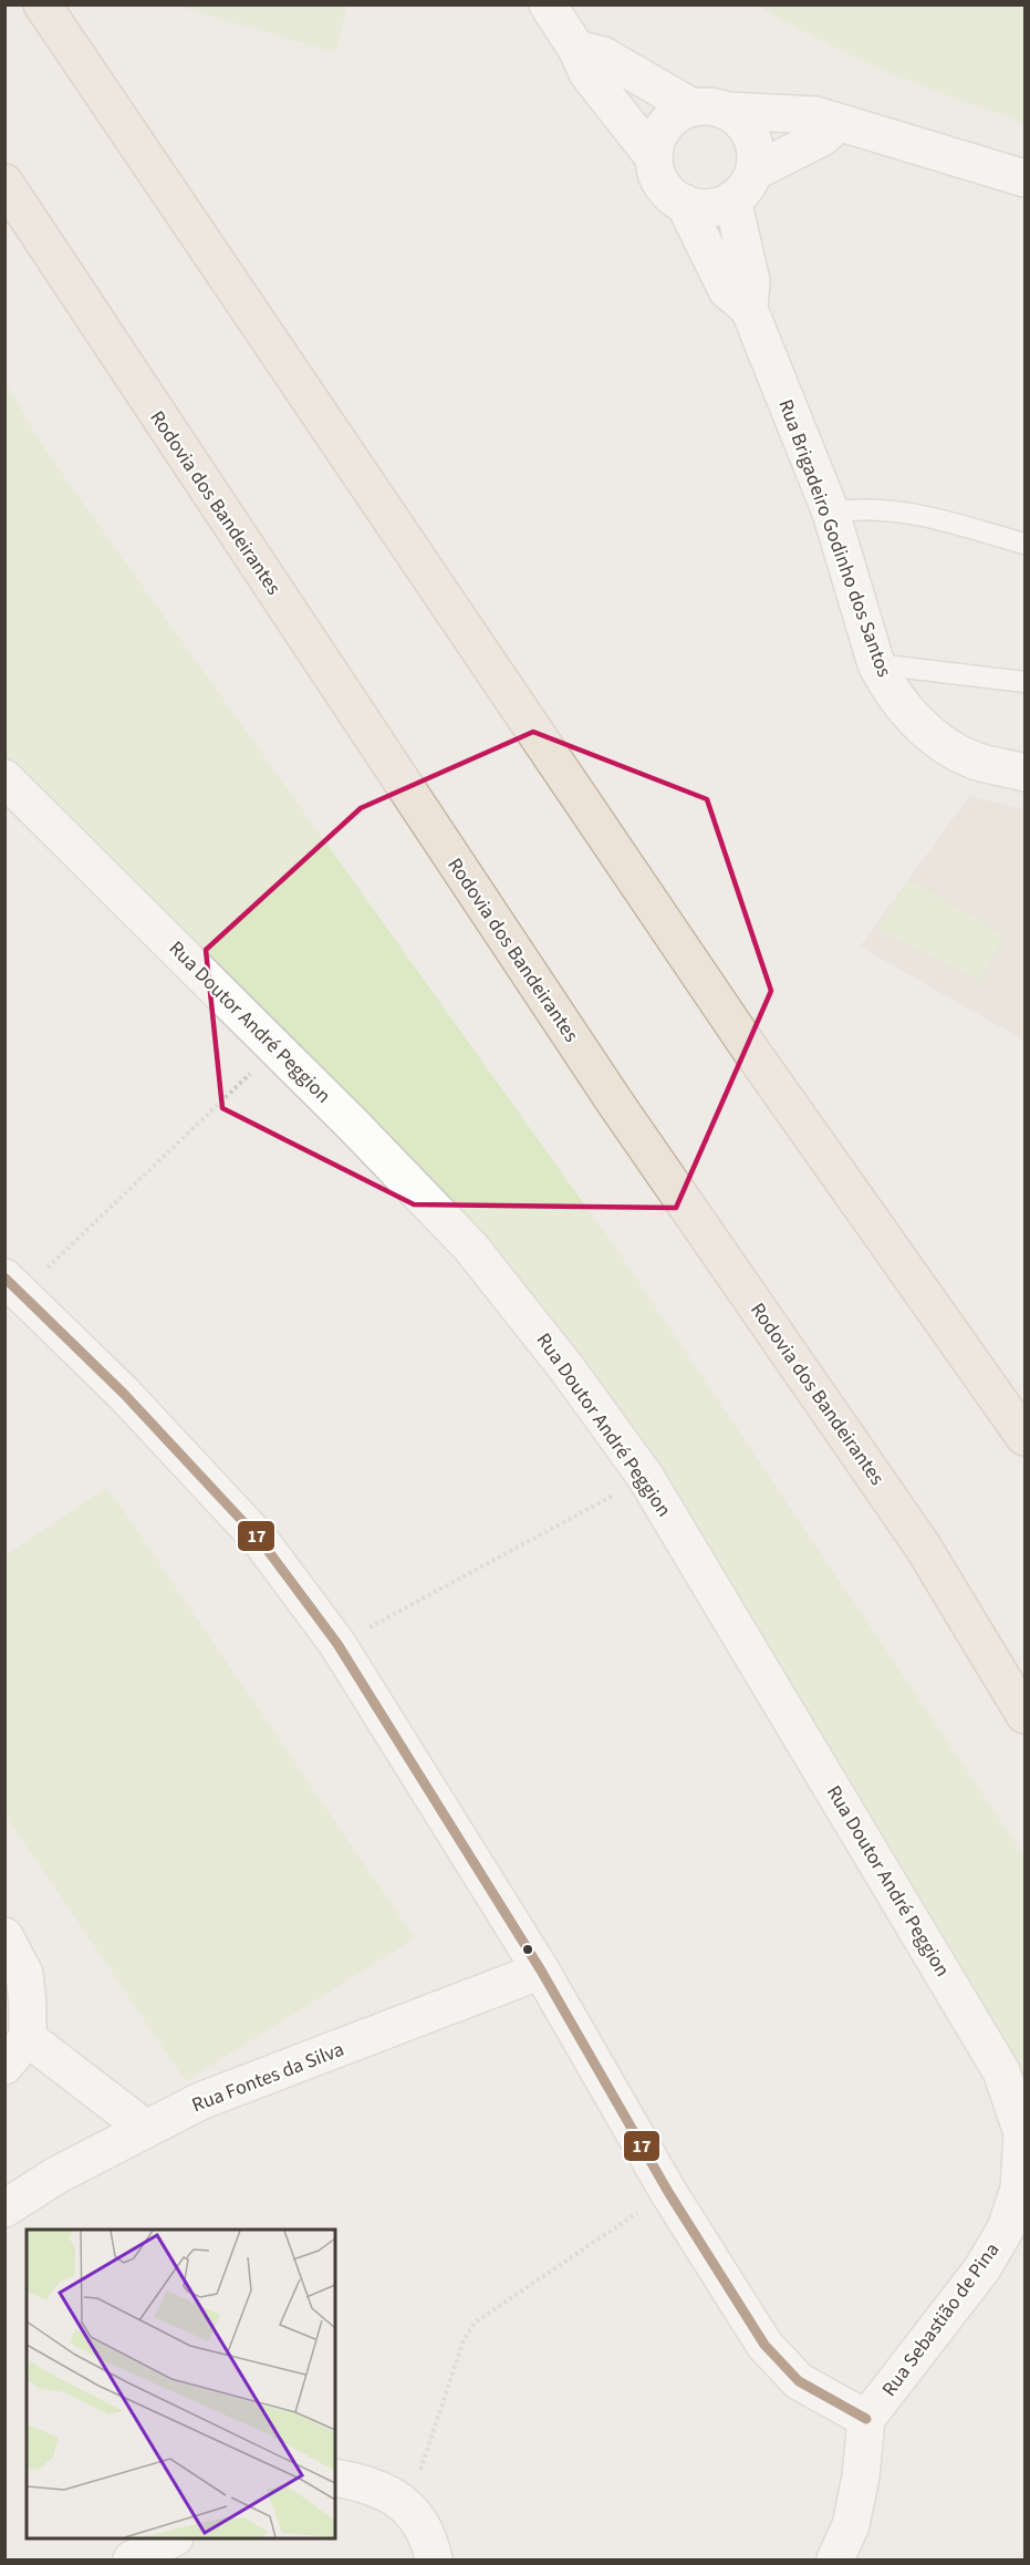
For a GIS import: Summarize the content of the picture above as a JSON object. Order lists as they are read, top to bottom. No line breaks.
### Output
{"streets":{"highway":["Rodovia dos Bandeirantes"],"street":["Rua Brigadeiro Godinho dos Santos","Rua Doutor André Peggion","Rua Fontes da Silva","Rua Sebastião de Pina"]},"crossings":[["Rua Doutor André Peggion","Rua Sebastião de Pina"]],"lines":["transit line 17"]}
